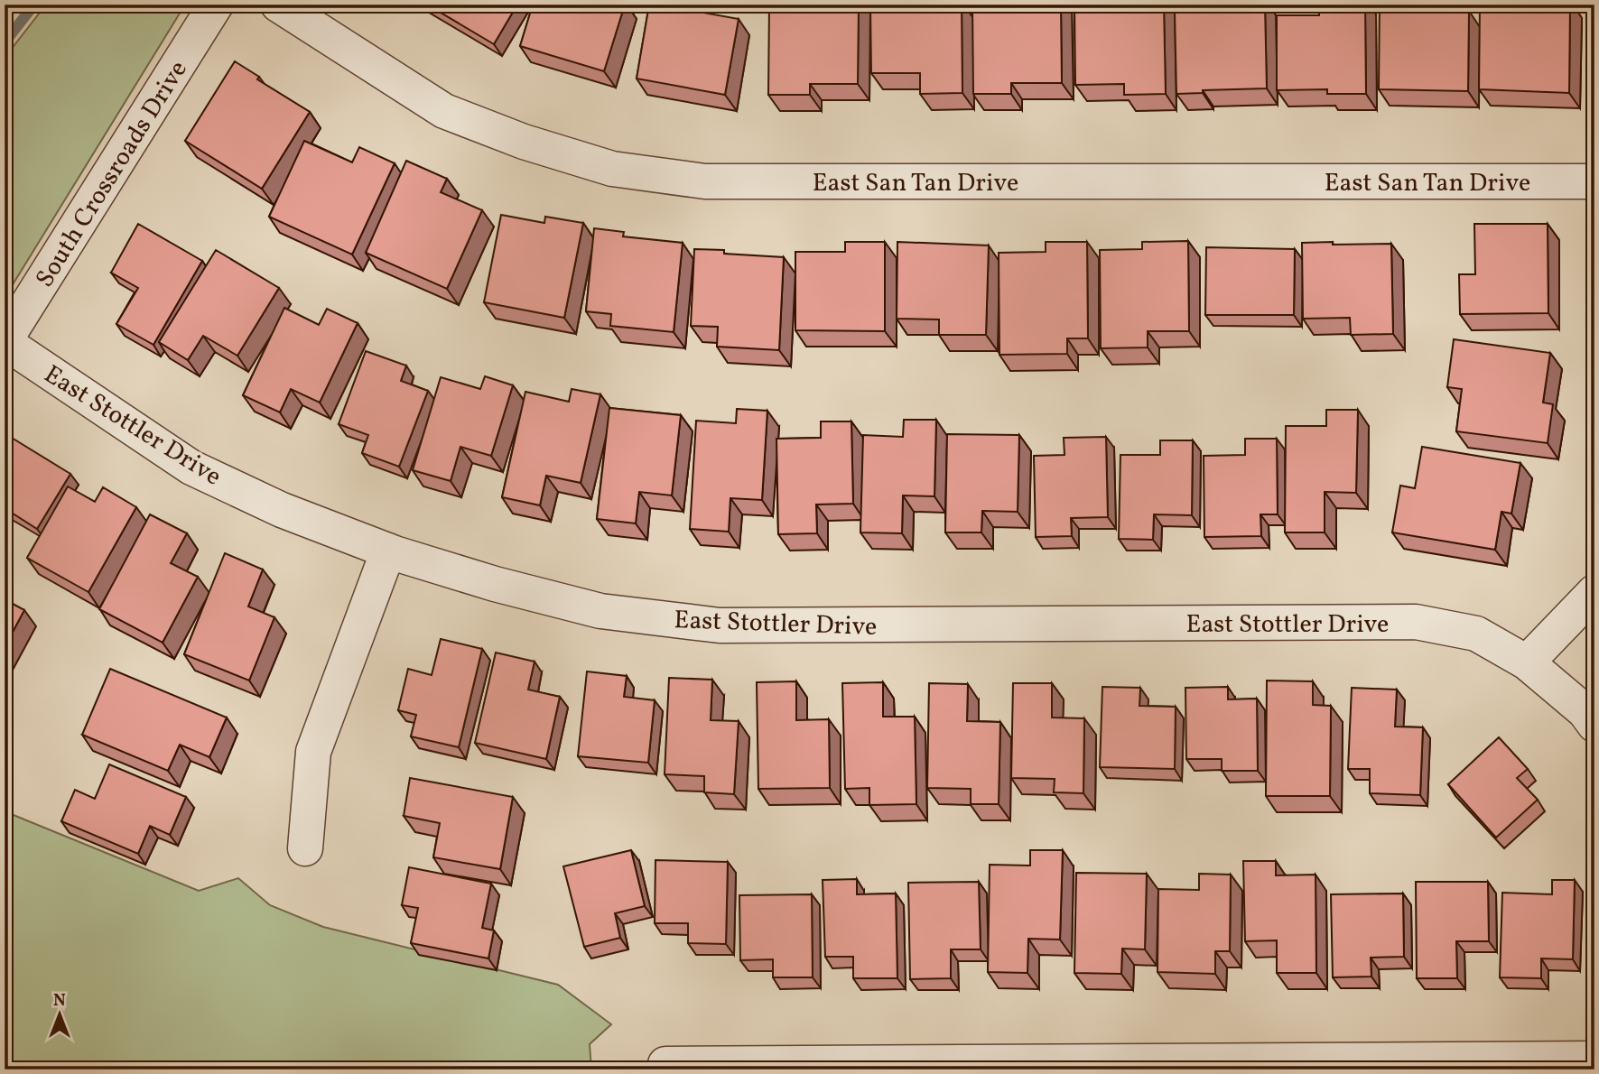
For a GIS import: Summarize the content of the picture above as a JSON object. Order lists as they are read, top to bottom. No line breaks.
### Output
{"streets":{"street":["South Crossroads Drive","East San Tan Drive","East Stottler Drive"]},"crossings":[["South Crossroads Drive","East Stottler Drive"]],"north":"top"}
